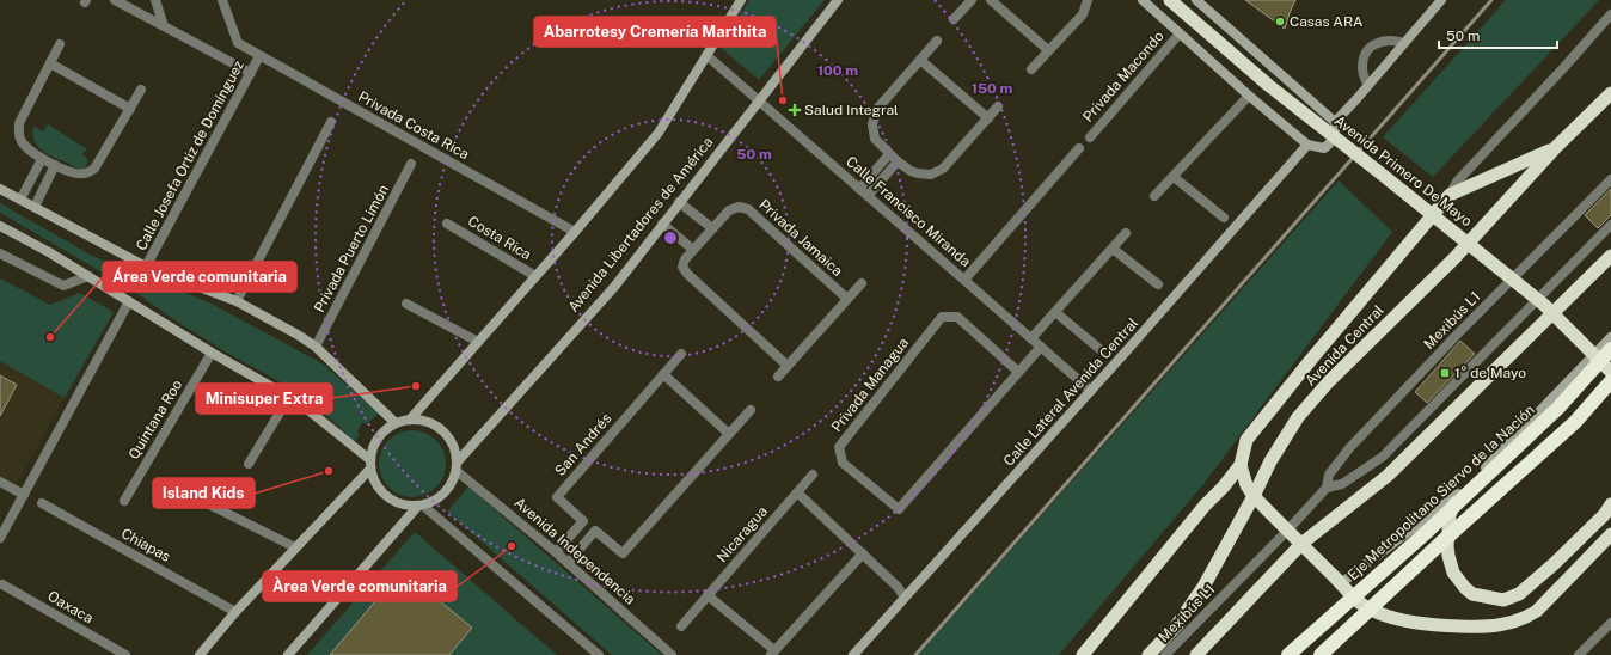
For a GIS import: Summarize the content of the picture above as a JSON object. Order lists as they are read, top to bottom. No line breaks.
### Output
{"streets":{"highway":["Avenida Primero De Mayo","Avenida Central","Eje Metropolitano Siervo de la Nación"],"main road":["Avenida Libertadores de América","Calle Lateral Avenida Central"],"street":["Privada Macondo","Privada Costa Rica","Calle Josefa Ortiz de Domínguez","Calle Francisco Miranda","Costa Rica","Privada Jamaica","Privada Puerto Limón","Mexibús L1","Privada Managua","Quintana Roo","San Andrés","Nicaragua","Chiapas","Avenida Independencia","Oaxaca"]},"crossings":[["Privada Costa Rica","Calle Josefa Ortiz de Domínguez"],["Calle Francisco Miranda","Avenida Libertadores de América"],["Calle Francisco Miranda","Privada Managua"],["Calle Francisco Miranda","Calle Lateral Avenida Central"],["Avenida Libertadores de América","Avenida Independencia"],["San Andrés","Avenida Independencia"]],"places":{"other":["Casas ARA","Abarrotesy Cremería Marthita","Área Verde comunitaria","Minisuper Extra","Island Kids","Àrea Verde comunitaria"],"health":["Salud Integral"],"transit":["1° de Mayo"]},"scale_bar":"50 m","rings":["100 m","150 m","50 m"]}
